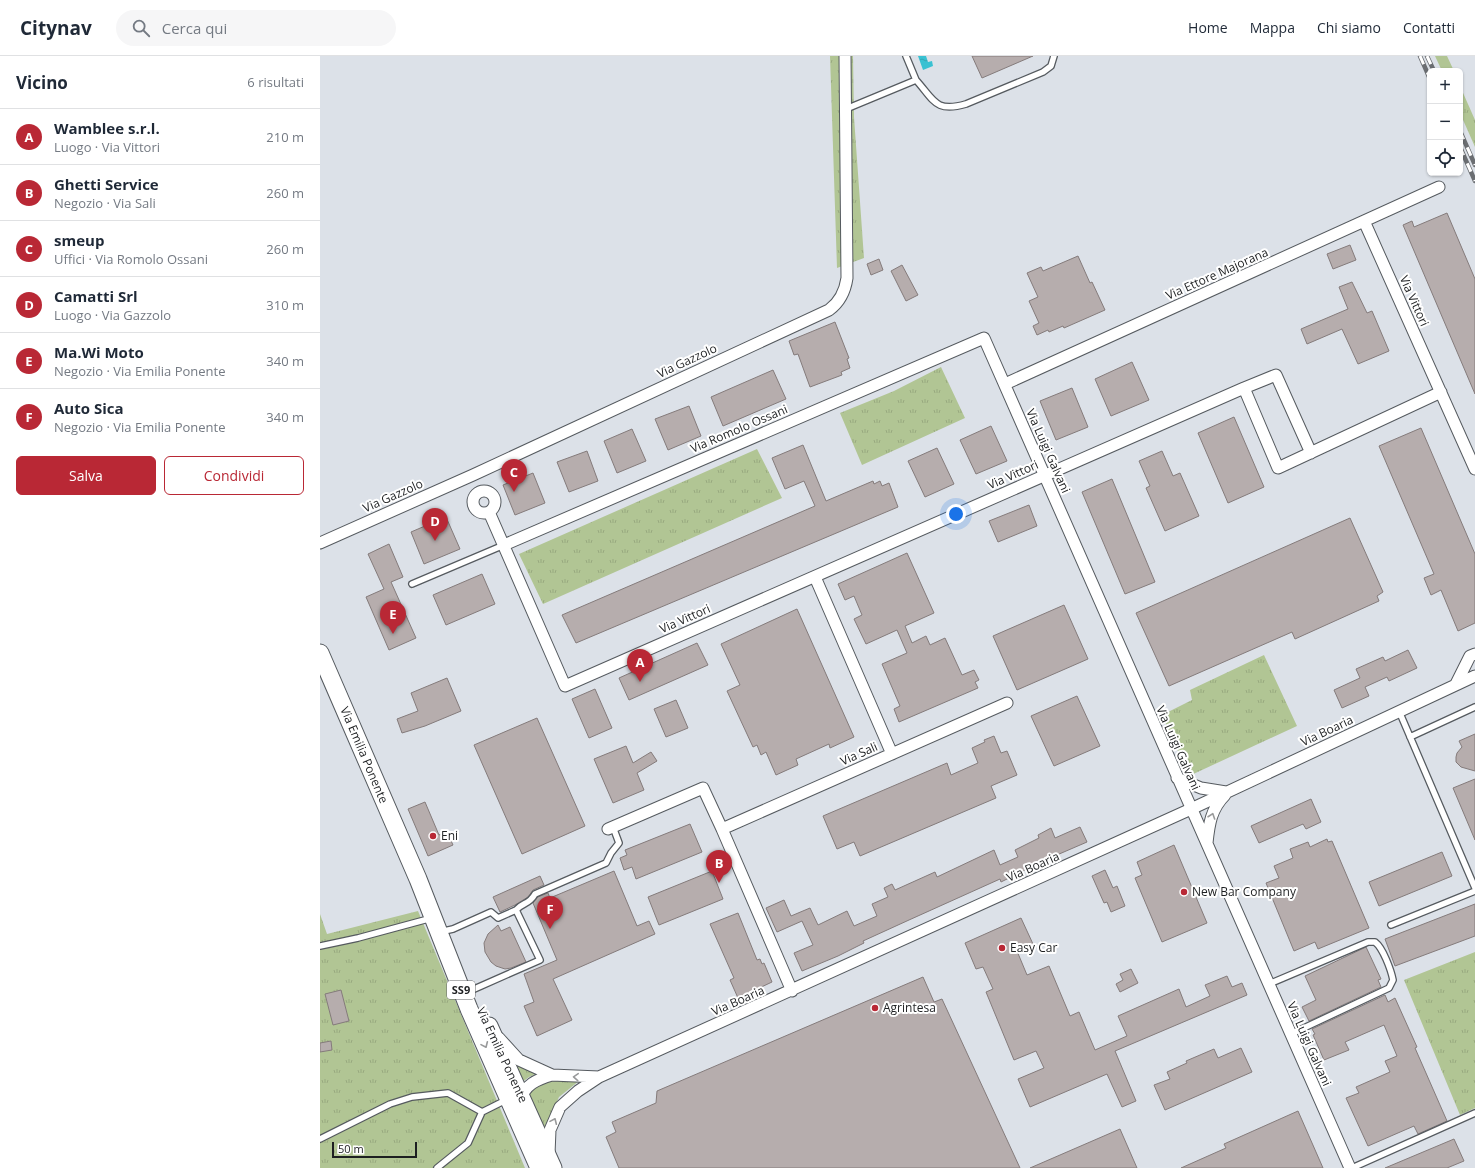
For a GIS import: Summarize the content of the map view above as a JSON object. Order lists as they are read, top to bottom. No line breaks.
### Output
{"streets":{"main road":["Via Emilia Ponente","SS9"],"street":["Via Ettore Majorana","Via Vittori","Via Gazzolo","Via Romolo Ossani","Via Luigi Galvani","Via Boaria","Via Sali"]},"crossings":[["Via Ettore Majorana","Via Vittori"],["Via Ettore Majorana","Via Luigi Galvani"],["Via Vittori","Via Romolo Ossani"],["Via Vittori","Via Luigi Galvani"],["Via Romolo Ossani","Via Luigi Galvani"],["Via Luigi Galvani","Via Boaria"],["Via Boaria","Via Emilia Ponente"]],"places":["Eni","New Bar Company","Easy Car","Agrintesa"],"scale_bar":"50 m","page":{"header":"Citynav","search":"Cerca qui","nav":["Home","Mappa","Chi siamo","Contatti"],"heading":["Vicino","6 risultati"],"map_buttons":["+","−"],"list":[{"mark":"A","name":"Wamblee s.r.l.","note":"Luogo · Via Vittori","value":"210 m"},{"mark":"B","name":"Ghetti Service","note":"Negozio · Via Sali","value":"260 m"},{"mark":"C","name":"smeup","note":"Uffici · Via Romolo Ossani","value":"260 m"},{"mark":"D","name":"Camatti Srl","note":"Luogo · Via Gazzolo","value":"310 m"},{"mark":"E","name":"Ma.Wi Moto","note":"Negozio · Via Emilia Ponente","value":"340 m"},{"mark":"F","name":"Auto Sica","note":"Negozio · Via Emilia Ponente","value":"340 m"}],"buttons":["Salva","Condividi"],"pins":["C","D","E","A","B","F"],"scale":"50 m"}}
